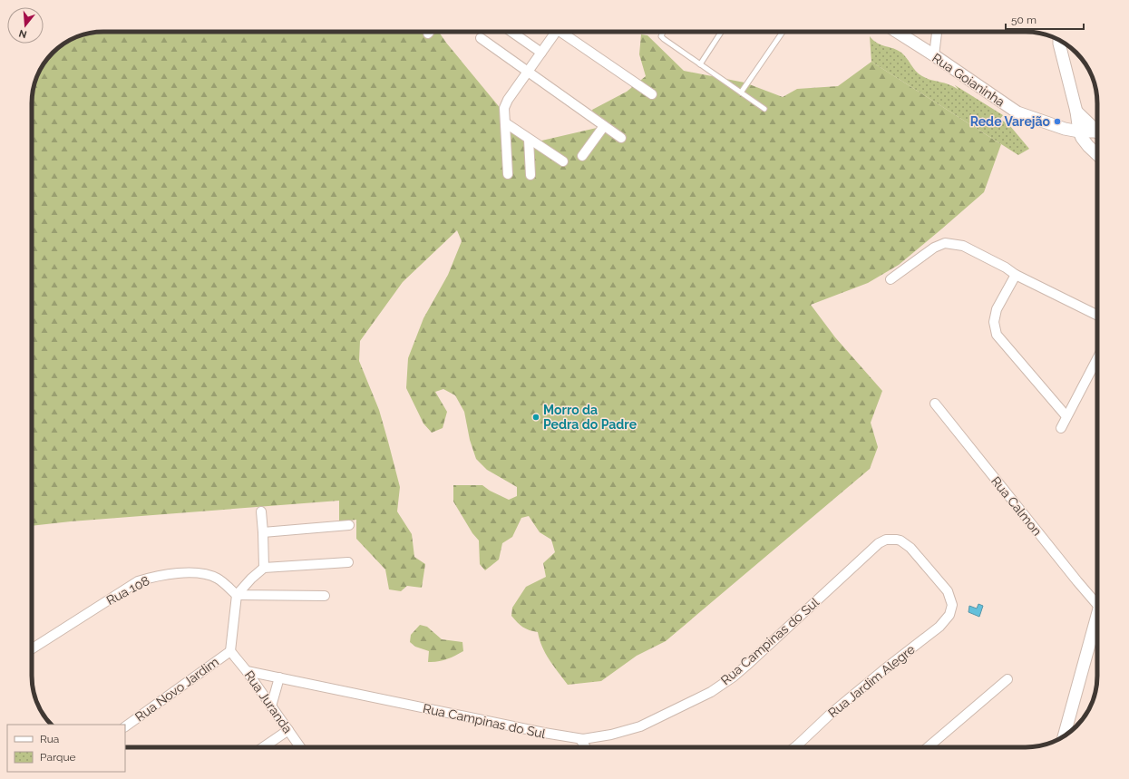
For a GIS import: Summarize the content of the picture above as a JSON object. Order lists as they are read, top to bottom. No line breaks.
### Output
{"streets":{"street":["Rua Goianinha","Rua Calmon","Rua 108","Rua Campinas do Sul","Rua Jardim Alegre","Rua Novo Jardim","Rua Juranda"]},"crossings":[["Rua Campinas do Sul","Rua Jardim Alegre"],["Rua Campinas do Sul","Rua Juranda"],["Rua Novo Jardim","Rua Juranda"]],"places":["Rede Varejão","Morro da Pedra do Padre"],"legend":["Rua","Parque"],"scale_bar":"50 m","north":"bottom"}
